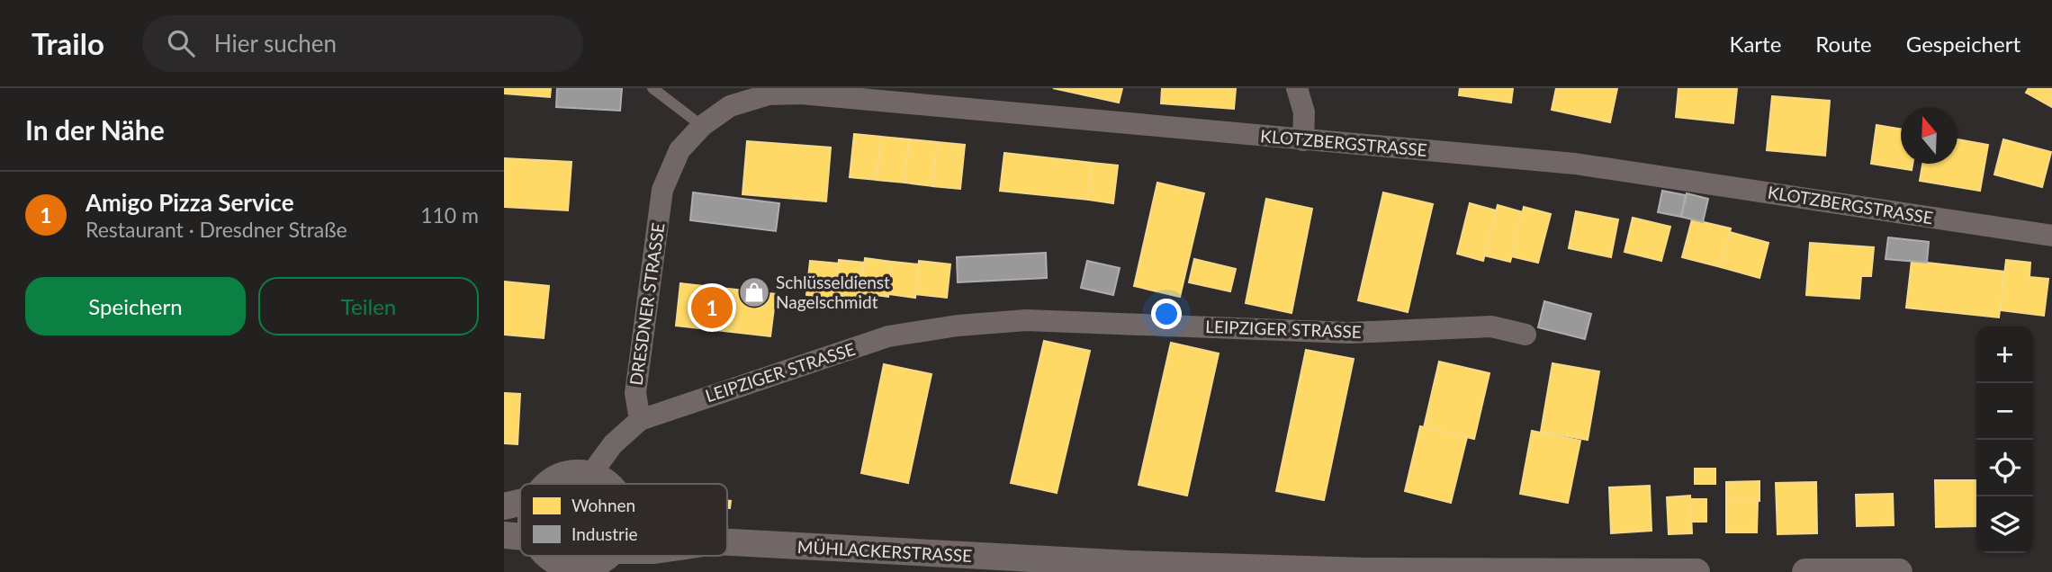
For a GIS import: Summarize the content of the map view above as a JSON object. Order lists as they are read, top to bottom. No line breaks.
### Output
{"streets":{"street":["KLOTZBERGSTRASSE","DRESDNER STRASSE","LEIPZIGER STRASSE","MÜHLACKERSTRASSE"]},"crossings":[["KLOTZBERGSTRASSE","DRESDNER STRASSE"],["DRESDNER STRASSE","LEIPZIGER STRASSE"]],"places":{"shop":["Schlüsseldienst Nagelschmidt"]},"legend":["Wohnen","Industrie"],"north":"top","page":{"header":"Trailo","search":"Hier suchen","nav":["Karte","Route","Gespeichert"],"heading":"In der Nähe","list":[{"mark":"1","name":"Amigo Pizza Service","note":"Restaurant · Dresdner Straße","value":"110 m"}],"buttons":["Speichern","Teilen"],"pins":"1","map_buttons":["+","−"]}}
